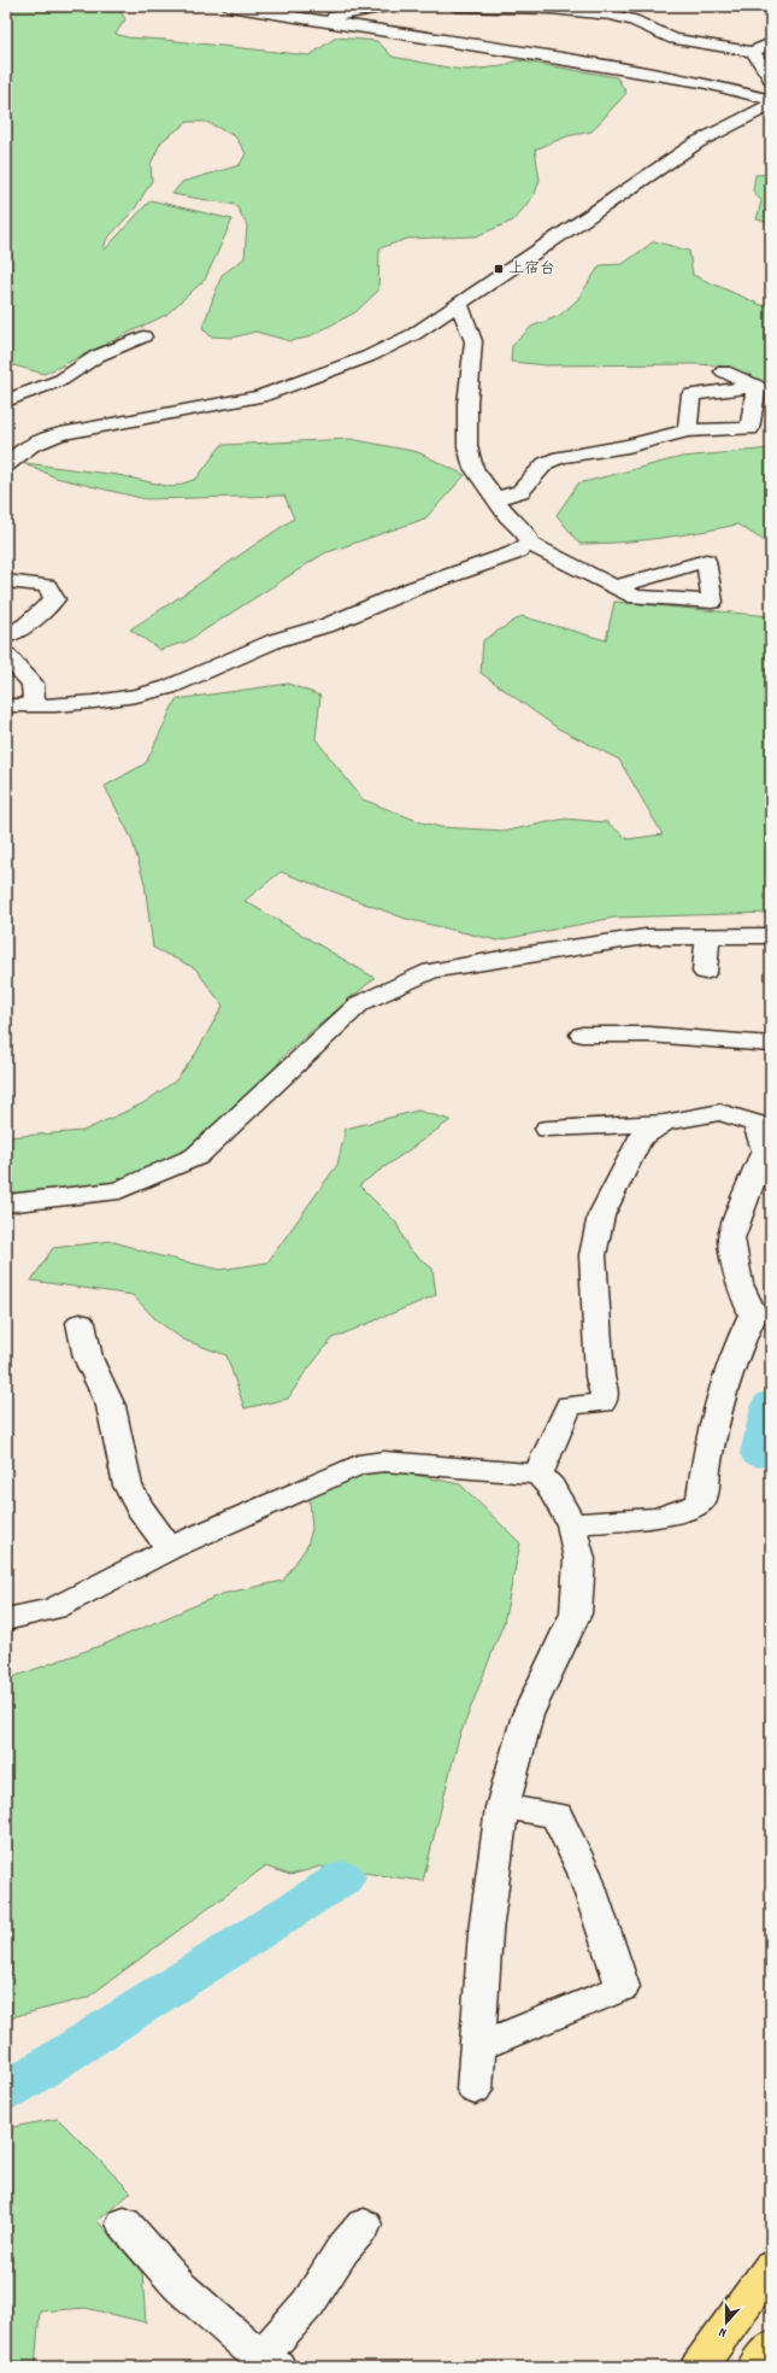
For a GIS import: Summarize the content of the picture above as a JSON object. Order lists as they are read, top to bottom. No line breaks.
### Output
{"places":{"transit":["上宿台"]},"north":"bottom"}
